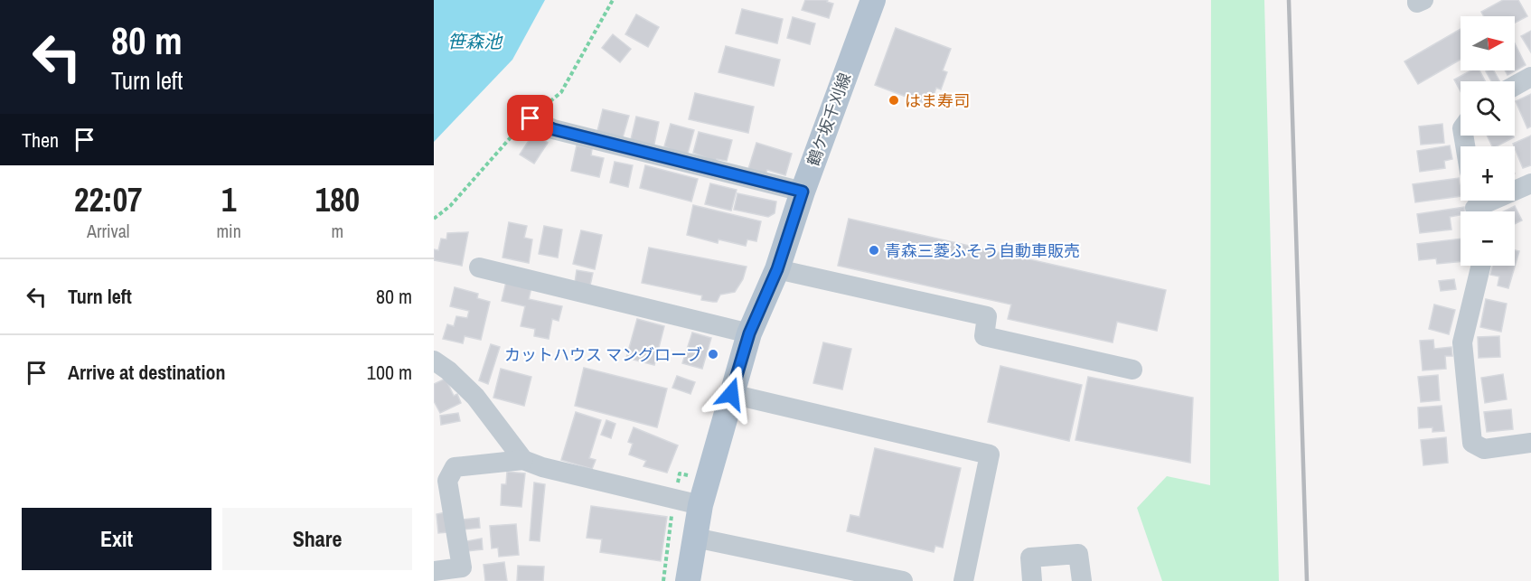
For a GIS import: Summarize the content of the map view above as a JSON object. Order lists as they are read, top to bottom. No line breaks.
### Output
{"streets":{"main road":["鶴ケ坂千刈線"]},"water":["笹森池"],"places":["はま寿司","青森三菱ふそう自動車販売","カットハウス マングローブ"],"north":"right","page":{"turn":["80 m","Turn left"],"map_buttons":["+","−"],"then":"Then","eta":["22:07","Arrival","1","min","180","m"],"list":[{"name":"Turn left","value":"80 m"},{"name":"Arrive at destination","value":"100 m"}],"buttons":["Exit","Share"]}}
